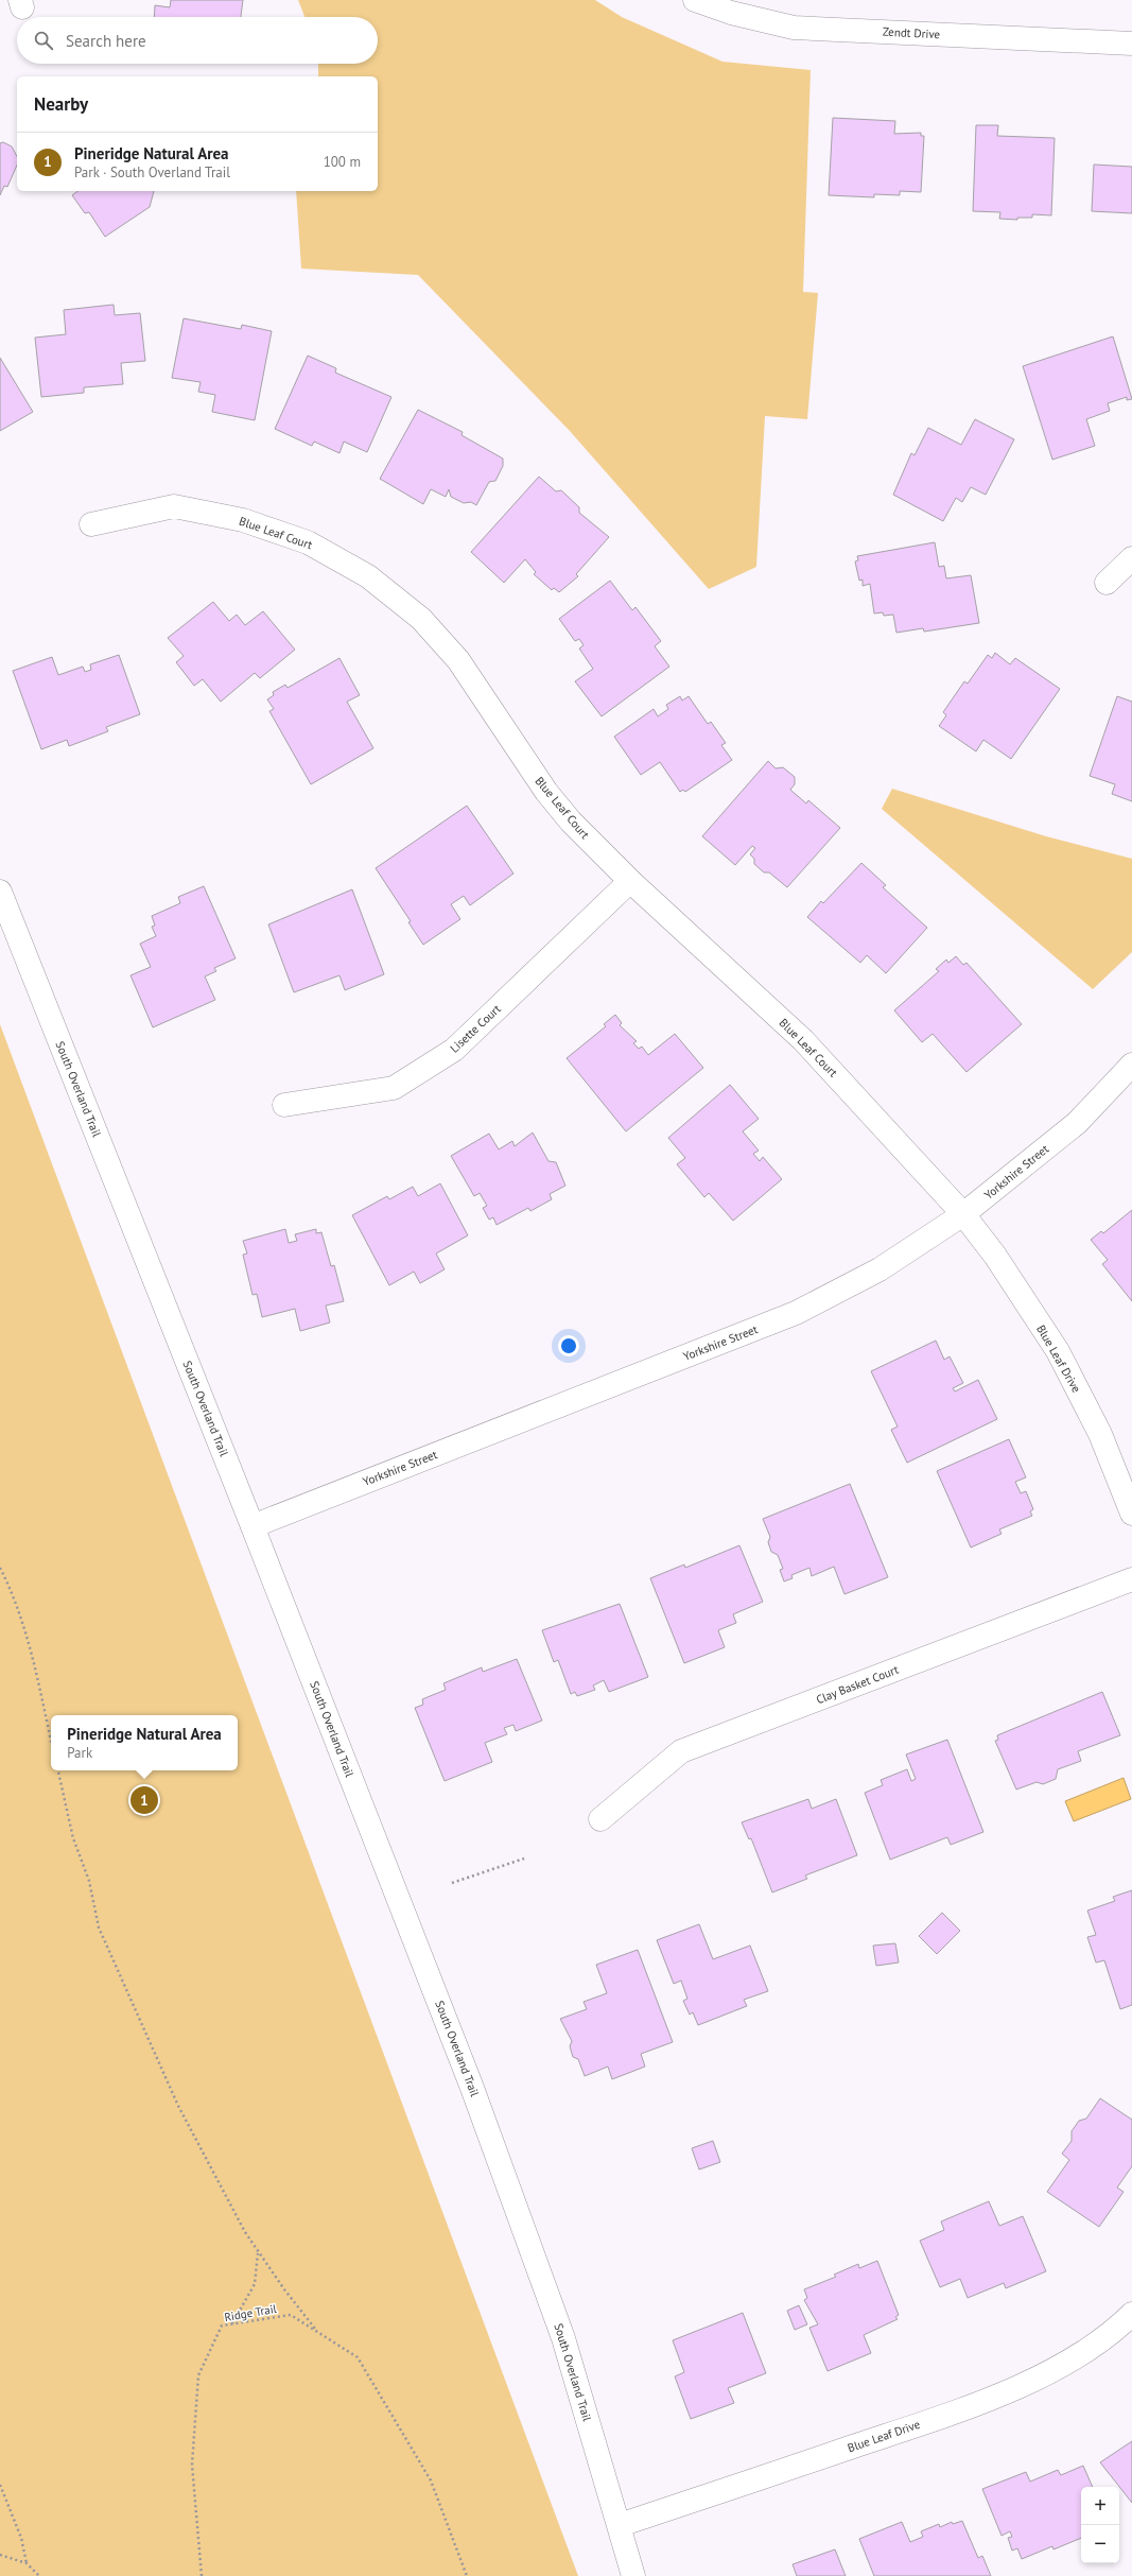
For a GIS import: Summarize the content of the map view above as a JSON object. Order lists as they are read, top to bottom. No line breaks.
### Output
{"streets":{"street":["Zendt Drive","Blue Leaf Court","Lisette Court","South Overland Trail","Yorkshire Street","Blue Leaf Drive","Clay Basket Court"],"path":["Ridge Trail"]},"crossings":[["Blue Leaf Court","Lisette Court"],["Blue Leaf Court","Yorkshire Street"],["Blue Leaf Court","Blue Leaf Drive"],["South Overland Trail","Yorkshire Street"],["South Overland Trail","Blue Leaf Drive"],["Yorkshire Street","Blue Leaf Drive"]],"page":{"search":"Search here","heading":"Nearby","list":[{"mark":"1","name":"Pineridge Natural Area","note":"Park · South Overland Trail","value":"100 m"}],"popup":["Pineridge Natural Area","Park"],"pins":"1","map_buttons":["+","−"]}}
